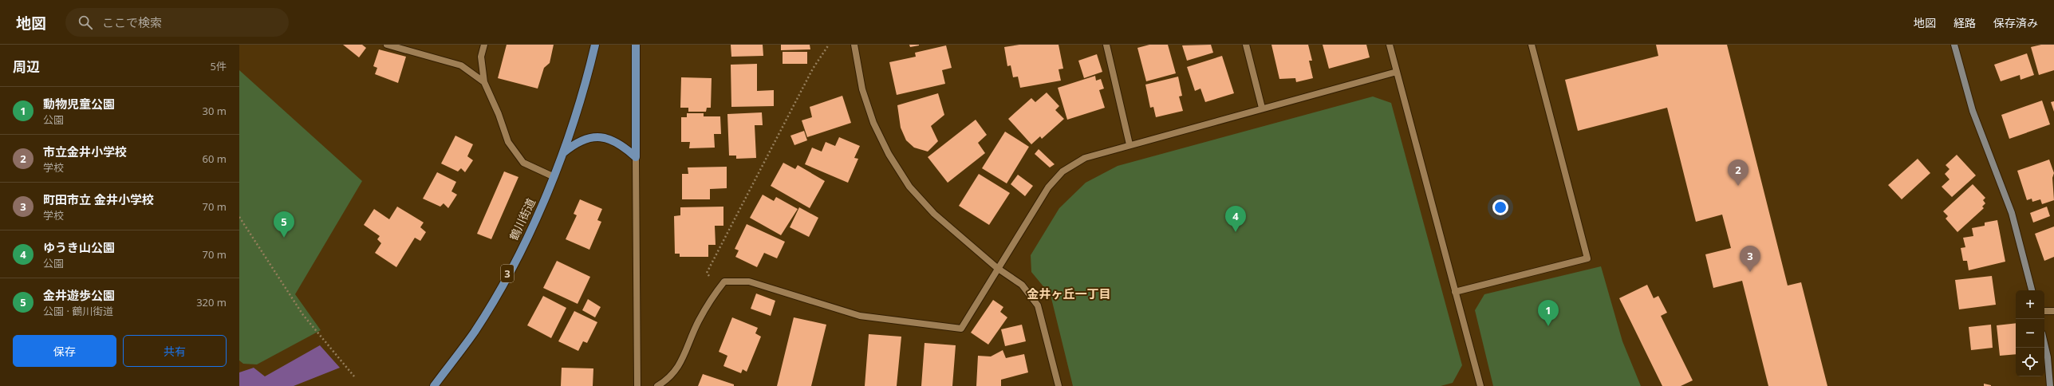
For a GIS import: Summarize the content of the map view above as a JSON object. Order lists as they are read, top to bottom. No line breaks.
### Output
{"streets":{"main road":["鶴川街道","3"]},"crossings":[["鶴川街道","3"]],"districts":["金井ヶ丘一丁目"],"page":{"header":"地図","search":"ここで検索","nav":["地図","経路","保存済み"],"heading":["周辺","5件"],"list":[{"mark":"1","name":"動物児童公園","note":"公園","value":"30 m"},{"mark":"2","name":"市立金井小学校","note":"学校","value":"60 m"},{"mark":"3","name":"町田市立 金井小学校","note":"学校","value":"70 m"},{"mark":"4","name":"ゆうき山公園","note":"公園","value":"70 m"},{"mark":"5","name":"金井遊歩公園","note":"公園 · 鶴川街道","value":"320 m"}],"pins":["2","4","5","3","1"],"map_buttons":["+","−"],"buttons":["保存","共有"]}}
